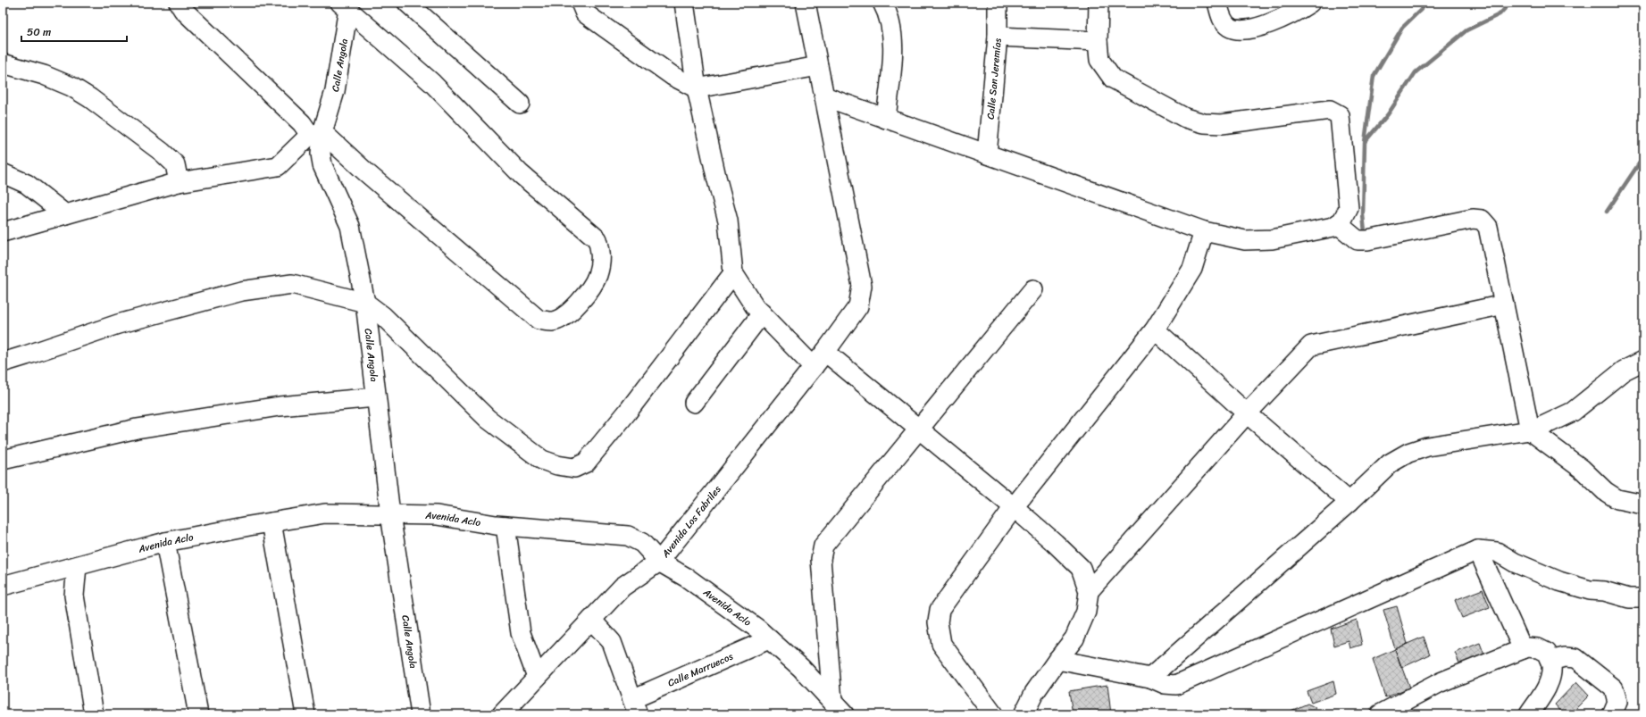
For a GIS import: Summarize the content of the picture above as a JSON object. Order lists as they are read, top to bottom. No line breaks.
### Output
{"streets":{"street":["Calle Angola","Calle San Jeremías","Avenida Aclo","Avenida Los Fabriles","Calle Marruecos"]},"crossings":[["Calle Angola","Avenida Aclo"],["Avenida Aclo","Avenida Los Fabriles"],["Avenida Aclo","Calle Marruecos"]],"scale_bar":"50 m"}
